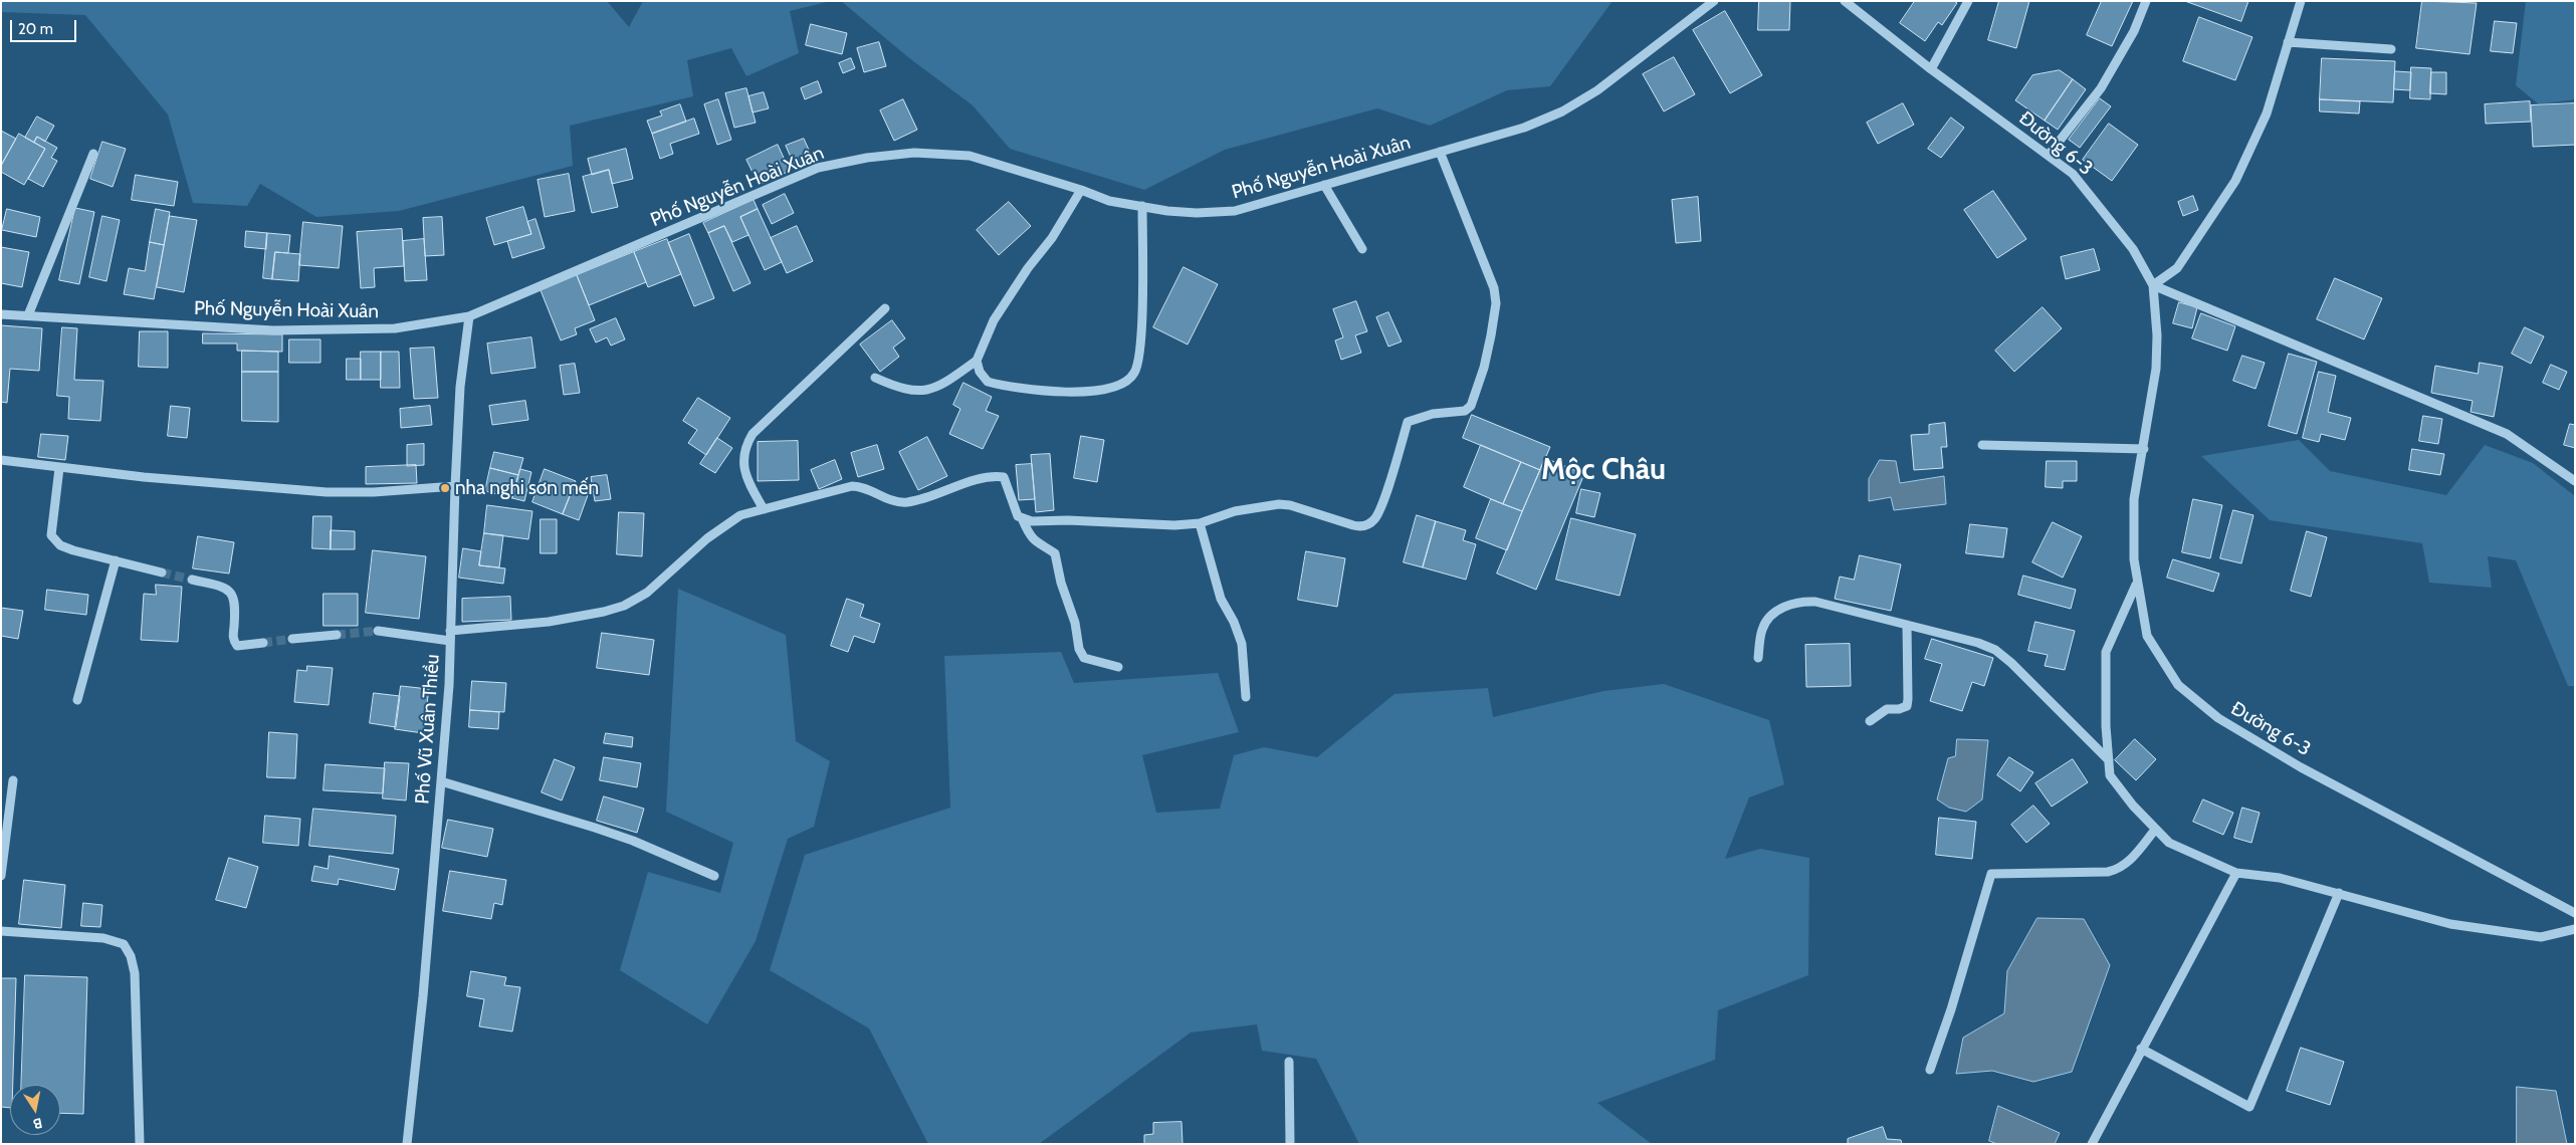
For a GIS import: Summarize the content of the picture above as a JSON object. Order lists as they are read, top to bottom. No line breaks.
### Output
{"streets":{"street":["Đường 6-3","Phố Nguyễn Hoài Xuân","Phố Vũ Xuân Thiều"]},"crossings":[["Phố Nguyễn Hoài Xuân","Phố Vũ Xuân Thiều"]],"districts":["Mộc Châu"],"places":["nha nghi sơn mến"],"scale_bar":"20 m","north":"bottom"}
